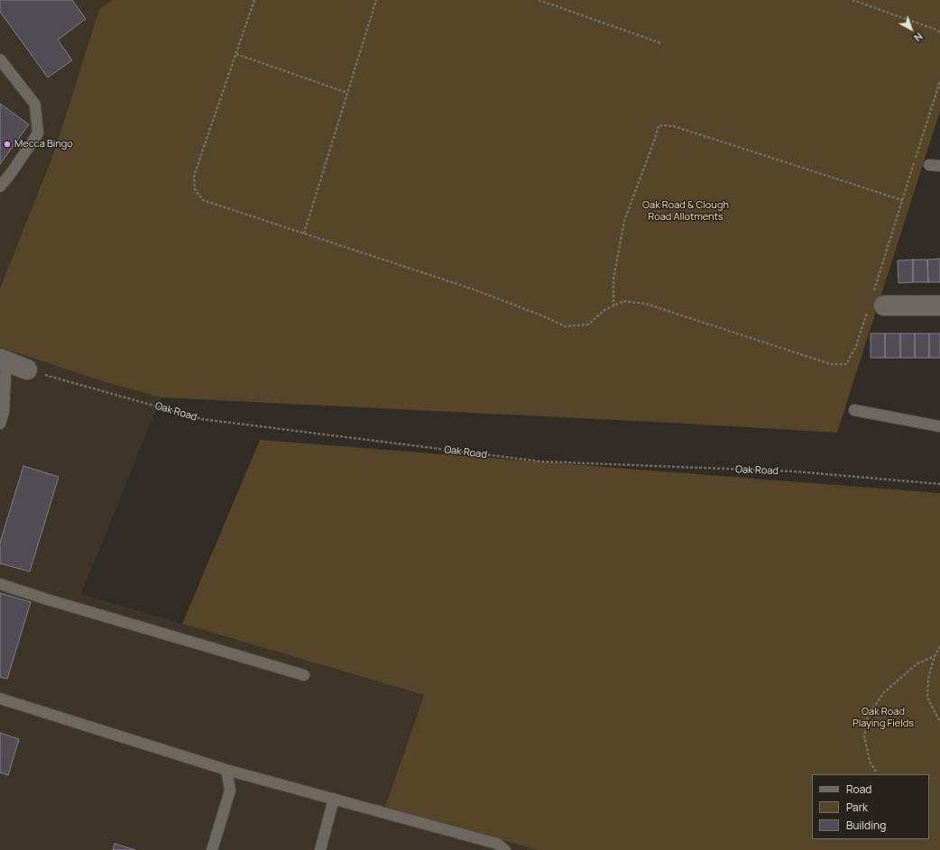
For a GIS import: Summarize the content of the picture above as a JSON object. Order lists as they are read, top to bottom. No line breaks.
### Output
{"streets":{"path":["Oak Road"]},"parks":["Oak Road & Clough Road Allotments","Oak Road Playing Fields"],"places":["Mecca Bingo"],"legend":["Road","Park","Building"],"north":"bottom right"}
